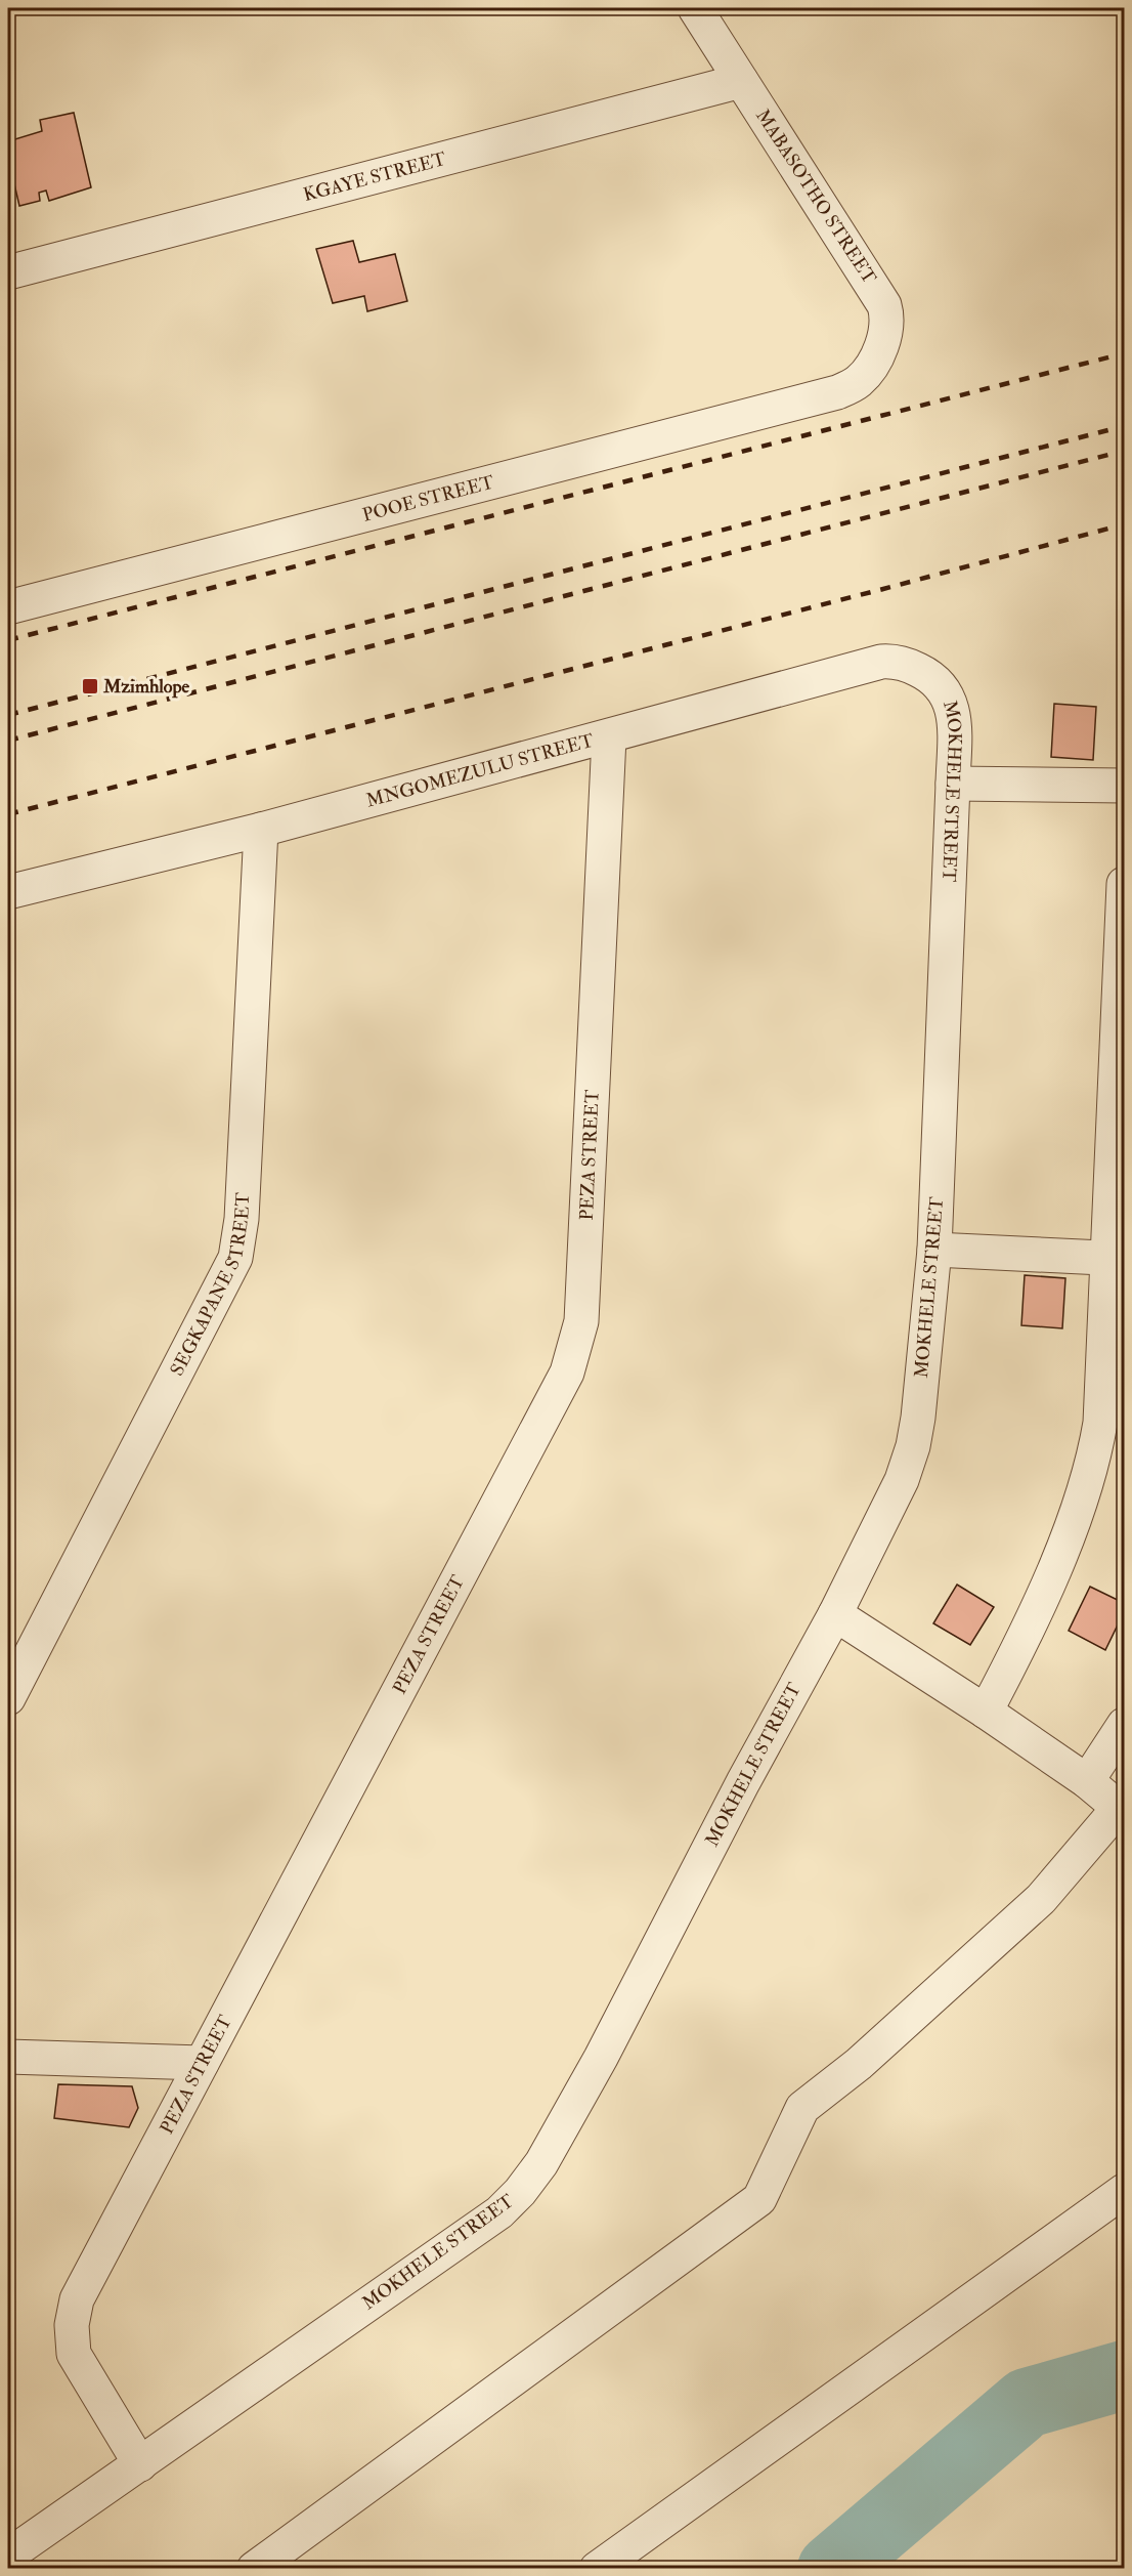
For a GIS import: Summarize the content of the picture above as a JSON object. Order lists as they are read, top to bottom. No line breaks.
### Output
{"streets":{"street":["KGAYE STREET","MABASOTHO STREET","POOE STREET","MNGOMEZULU STREET","MOKHELE STREET","PEZA STREET","SEGKAPANE STREET"]},"crossings":[["KGAYE STREET","MABASOTHO STREET"],["MABASOTHO STREET","POOE STREET"],["MNGOMEZULU STREET","MOKHELE STREET"],["MNGOMEZULU STREET","PEZA STREET"],["MNGOMEZULU STREET","SEGKAPANE STREET"],["MOKHELE STREET","PEZA STREET"]],"places":{"transit":["Mzimhlope"]}}
